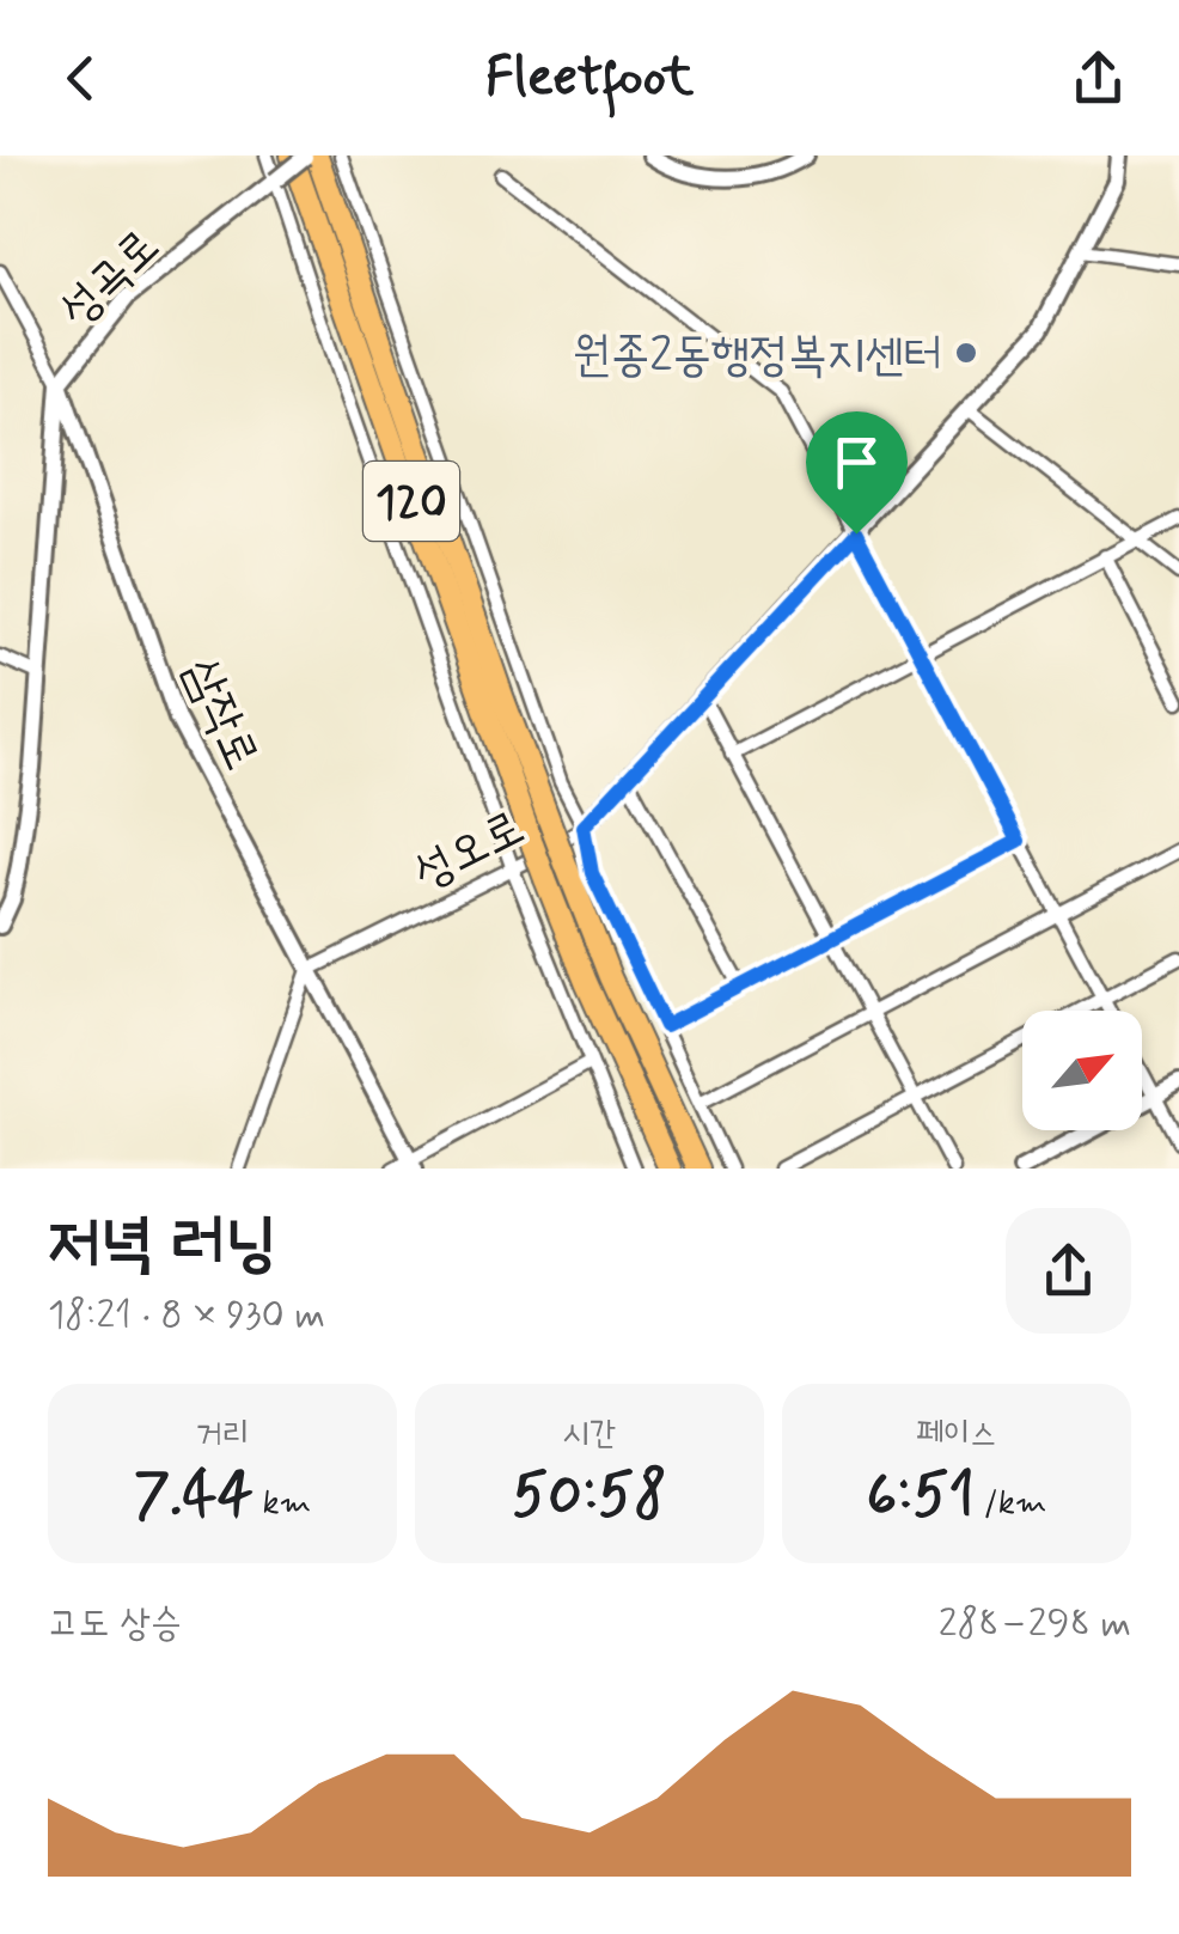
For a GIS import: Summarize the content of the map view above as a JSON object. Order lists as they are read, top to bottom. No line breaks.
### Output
{"streets":{"highway":["120"],"street":["성곡로","삼작로","성오로"]},"crossings":[["성곡로","삼작로"],["삼작로","성오로"]],"places":["원종2동행정복지센터"],"north":"top right","page":{"header":"Fleetfoot","heading":["저녁 러닝","18:21 · 8 × 930 m"],"stats":[["거리","7.44 km"],["시간","50:58"],["페이스","6:51 /km"]],"chart":["고도 상승","288–298 m"]}}
